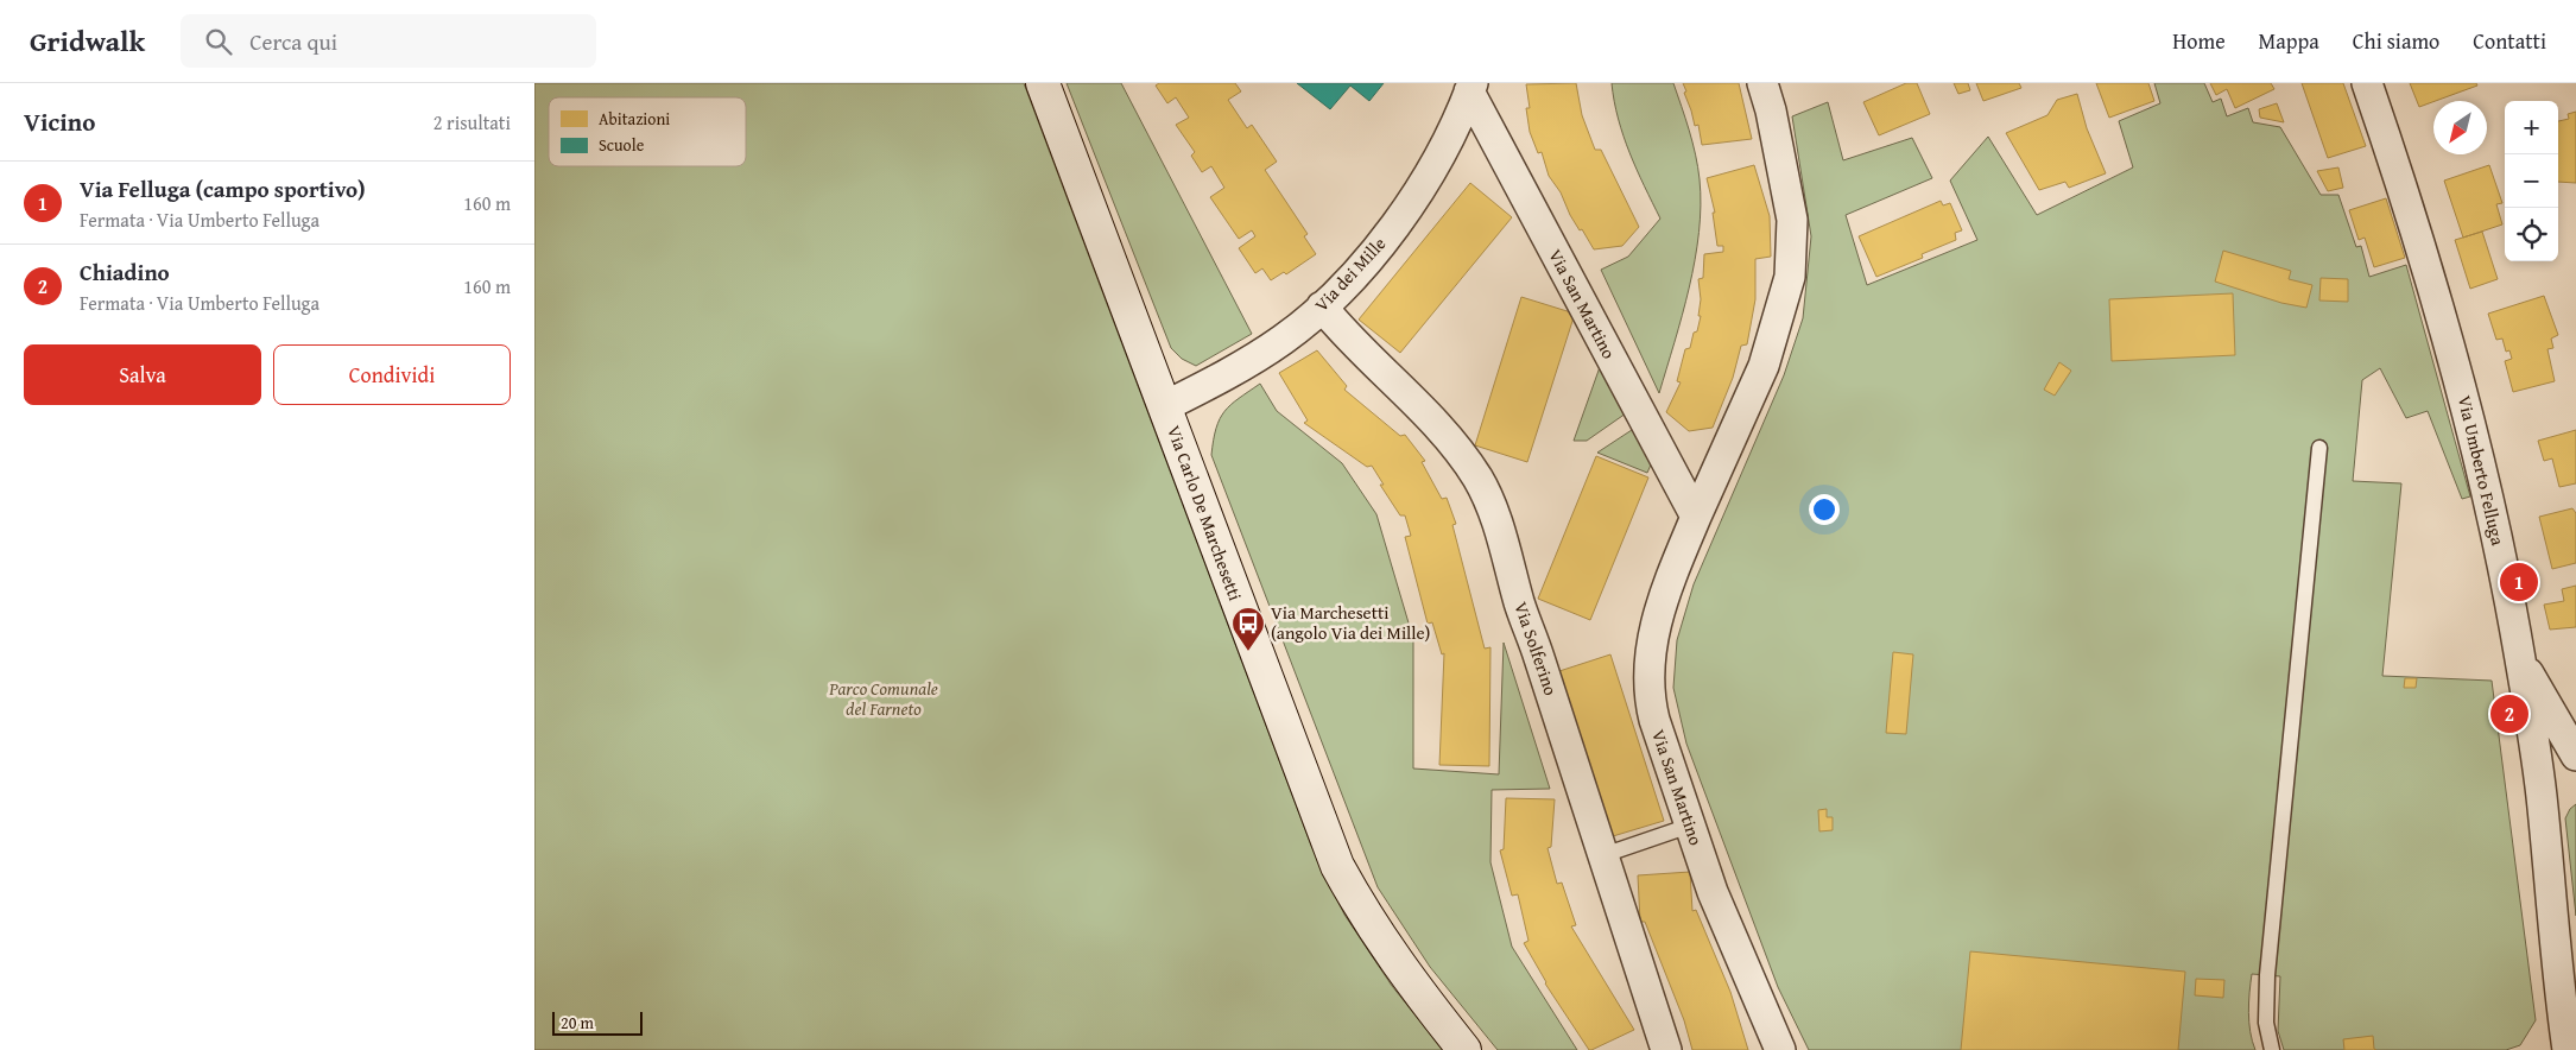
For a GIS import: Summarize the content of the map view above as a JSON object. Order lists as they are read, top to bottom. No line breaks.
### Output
{"streets":{"main road":["Via Carlo De Marchesetti"],"street":["Via dei Mille","Via San Martino","Via Umberto Felluga","Via Solferino"]},"crossings":[["Via dei Mille","Via San Martino"],["Via dei Mille","Via Carlo De Marchesetti"],["Via dei Mille","Via Solferino"]],"parks":["Parco Comunale del Farneto"],"places":{"bus stop":["Via Marchesetti (angolo Via dei Mille)"]},"legend":["Abitazioni","Scuole"],"scale_bar":"20 m","north":"bottom left","page":{"header":"Gridwalk","search":"Cerca qui","nav":["Home","Mappa","Chi siamo","Contatti"],"heading":["Vicino","2 risultati"],"map_buttons":["+","−"],"list":[{"mark":"1","name":"Via Felluga (campo sportivo)","note":"Fermata · Via Umberto Felluga","value":"160 m"},{"mark":"2","name":"Chiadino","note":"Fermata · Via Umberto Felluga","value":"160 m"}],"buttons":["Salva","Condividi"],"pins":["1","2"],"scale":"20 m"}}
